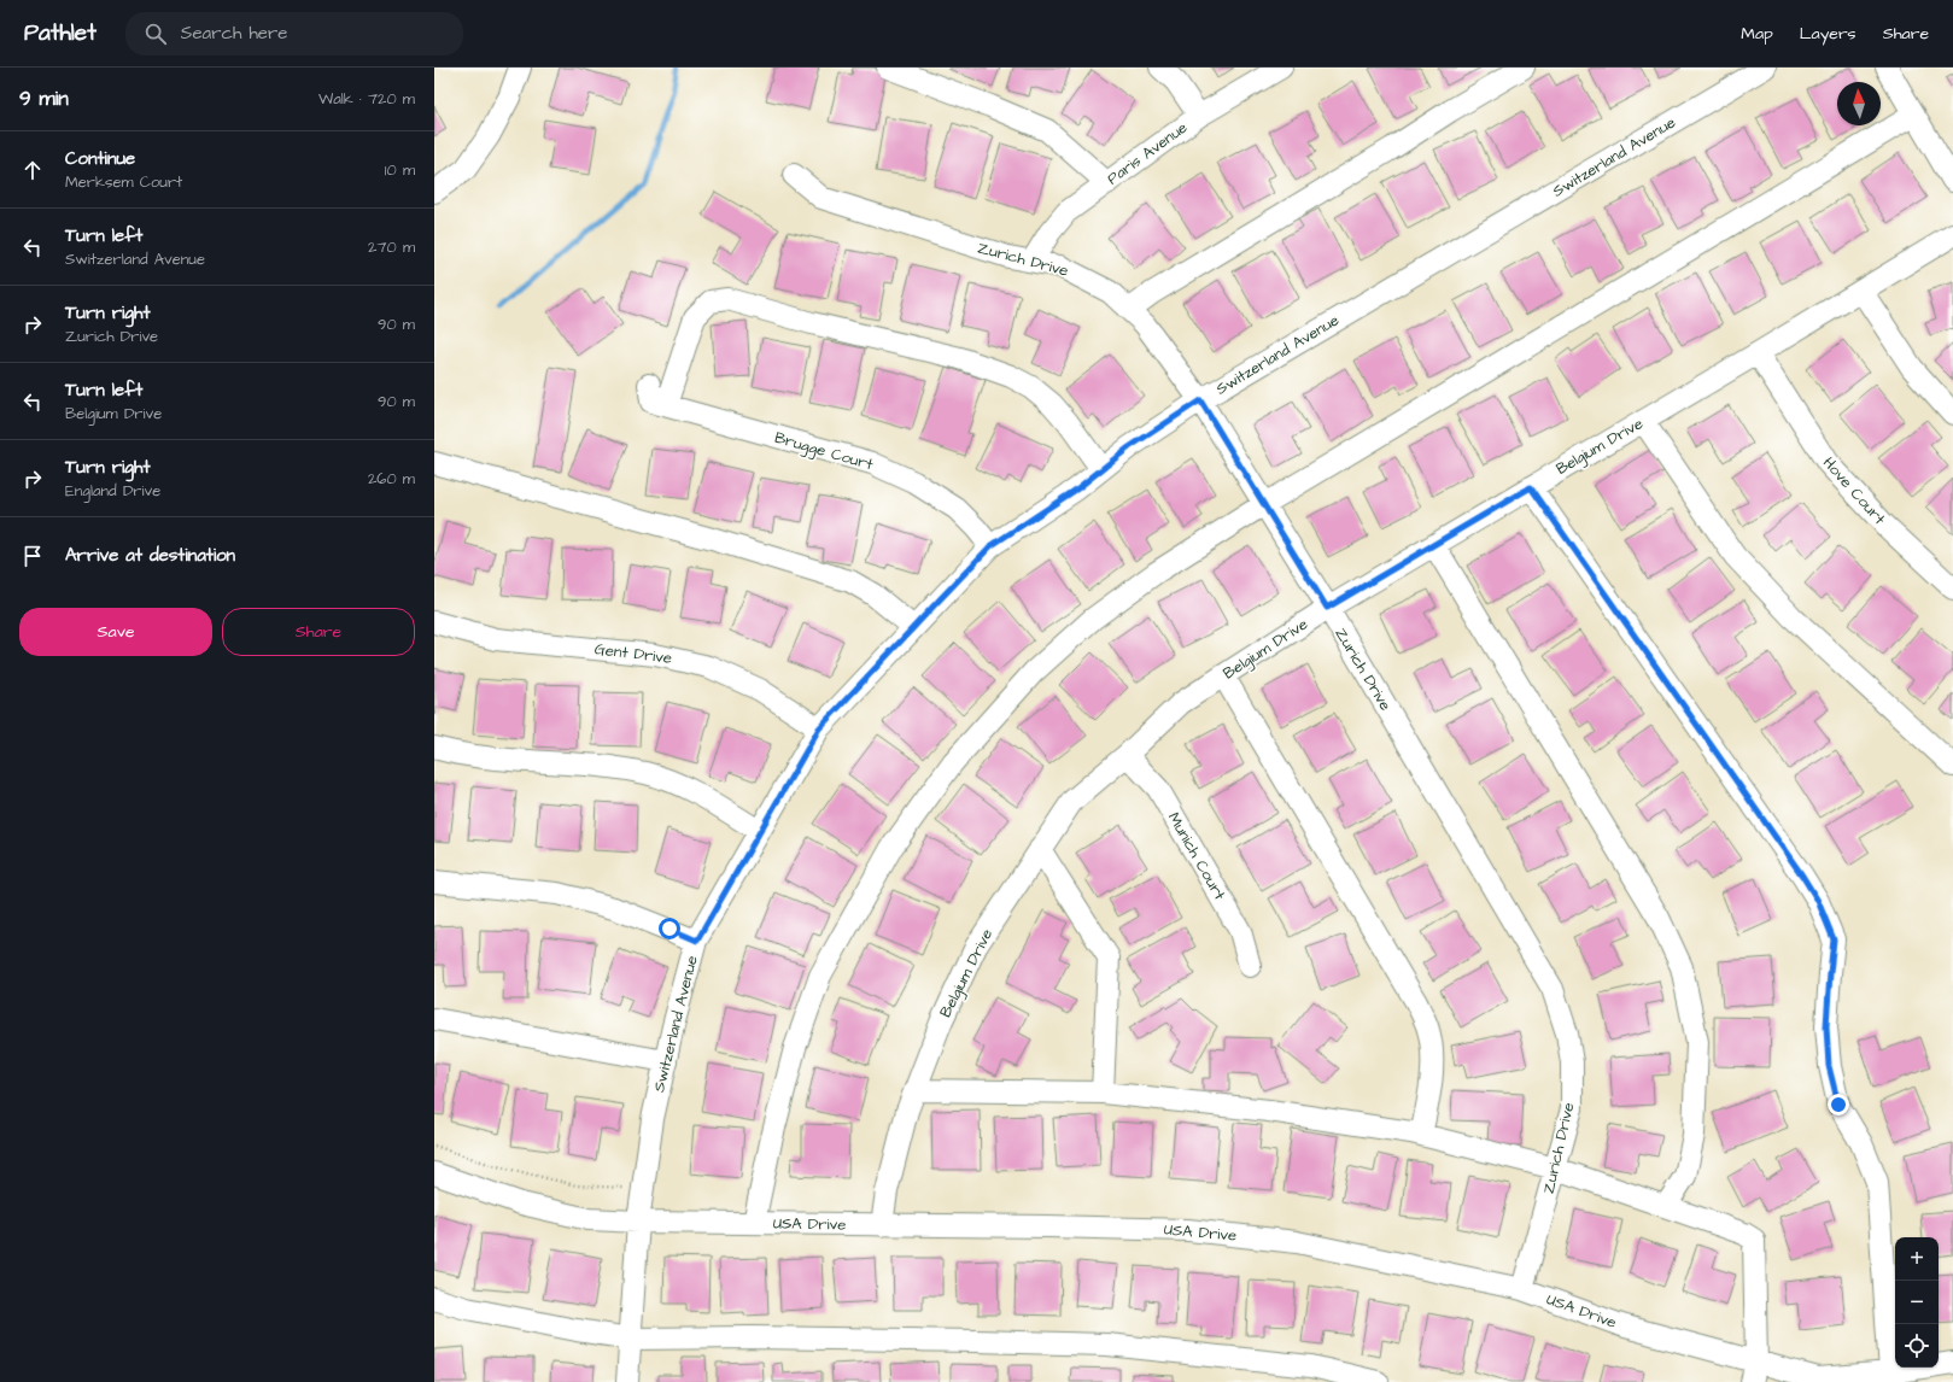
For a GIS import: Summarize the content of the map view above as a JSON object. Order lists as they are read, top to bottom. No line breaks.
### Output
{"streets":{"street":["Paris Avenue","Switzerland Avenue","Zurich Drive","Belgium Drive","Brugge Court","Hove Court","Gent Drive","Munich Court","USA Drive"]},"crossings":[["Paris Avenue","Zurich Drive"],["Switzerland Avenue","Zurich Drive"],["Switzerland Avenue","Brugge Court"],["Switzerland Avenue","Gent Drive"],["Switzerland Avenue","USA Drive"],["Zurich Drive","Belgium Drive"],["Zurich Drive","USA Drive"],["Belgium Drive","Hove Court"],["Belgium Drive","Munich Court"],["Belgium Drive","USA Drive"]],"north":"top","page":{"header":"Pathlet","search":"Search here","nav":["Map","Layers","Share"],"heading":["9 min","Walk · 720 m"],"list":[["Continue","Merksem Court","10 m"],["Turn left","Switzerland Avenue","270 m"],["Turn right","Zurich Drive","90 m"],["Turn left","Belgium Drive","90 m"],["Turn right","England Drive","260 m"],"Arrive at destination"],"buttons":["Save","Share"],"map_buttons":["+","−"]}}
